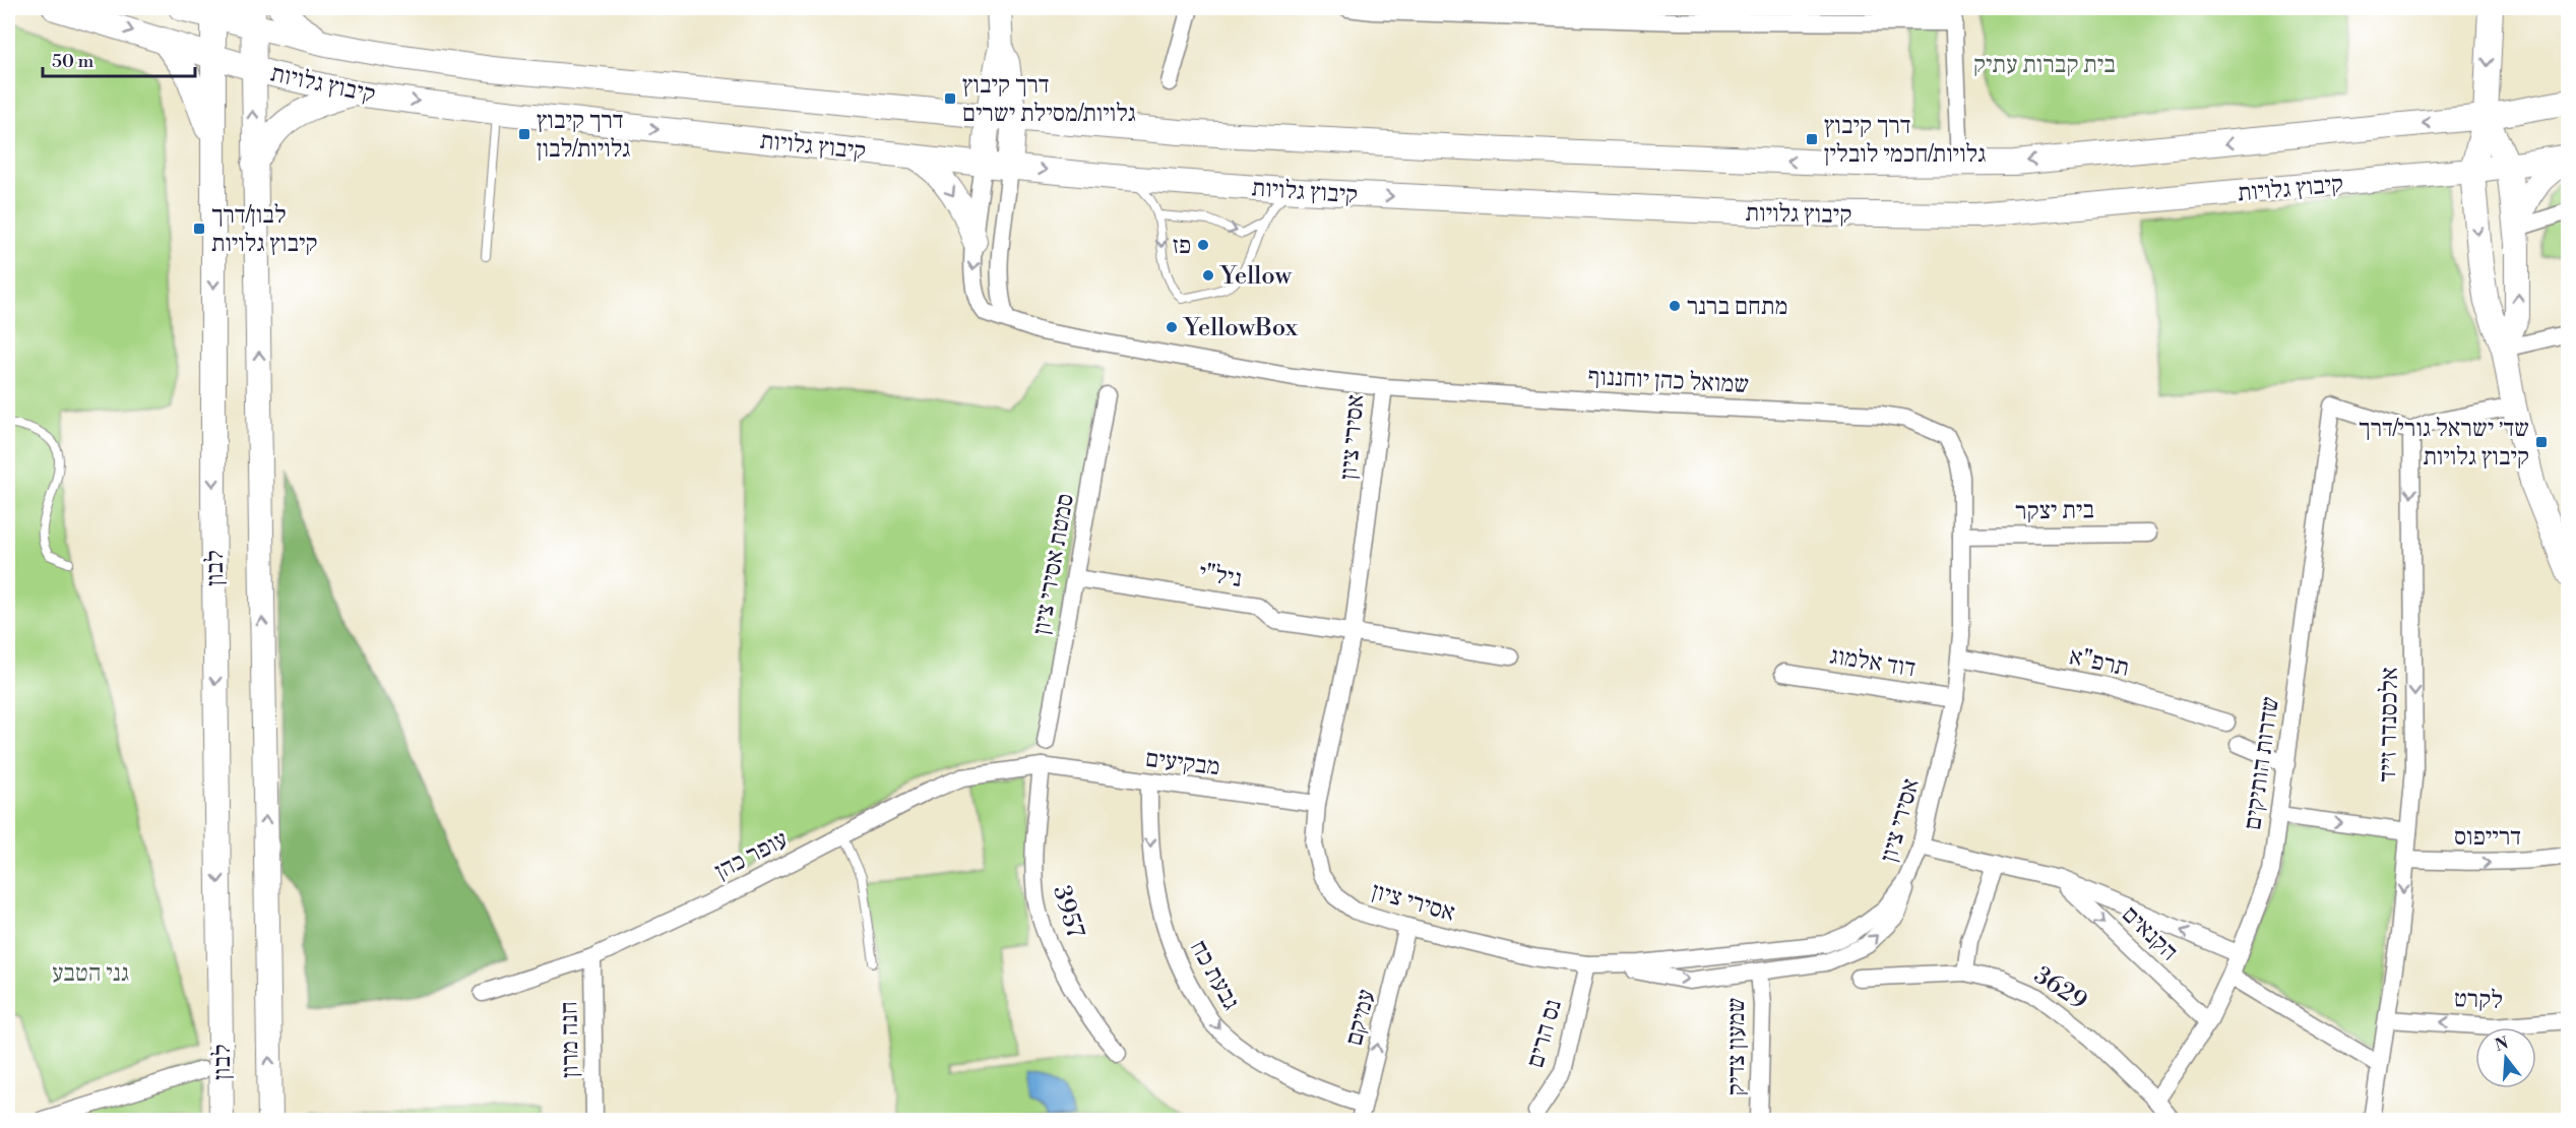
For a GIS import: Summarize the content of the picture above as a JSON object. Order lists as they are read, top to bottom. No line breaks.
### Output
{"streets":{"main road":["קיבוץ גלויות","לבון"],"street":["שמואל כהן יוחננוף","אסירי ציון","בית יצקר","סמטת אסירי ציון","ניל\"י","דוד אלמוג","תרפ\"א","אלכסנדר זייד","מבקיעים","שדרות הותיקים","דרייפוס","עופר כהן","3957","הקנאים","גבעת כח","3629","לקרט","עמיקם","נס הרים","חנה מרון","שמעון צדיק"]},"crossings":[["קיבוץ גלויות","אסירי ציון"],["קיבוץ גלויות","לבון"],["שמואל כהן יוחננוף","אסירי ציון"],["אסירי ציון","בית יצקר"],["אסירי ציון","ניל\"י"],["אסירי ציון","דוד אלמוג"],["אסירי ציון","תרפ\"א"],["אסירי ציון","מבקיעים"],["אסירי ציון","הקנאים"],["אסירי ציון","עמיקם"],["אסירי ציון","נס הרים"],["סמטת אסירי ציון","ניל\"י"],["אלכסנדר זייד","שדרות הותיקים"],["אלכסנדר זייד","דרייפוס"],["אלכסנדר זייד","לקרט"],["מבקיעים","עופר כהן"],["מבקיעים","3957"],["מבקיעים","גבעת כח"],["שדרות הותיקים","הקנאים"],["שדרות הותיקים","3629"],["עופר כהן","3957"],["עופר כהן","חנה מרון"],["גבעת כח","עמיקם"]],"one_way":["אלכסנדר זייד","דרייפוס","גבעת כח","לקרט","עמיקם"],"parks":["בית קברות עתיק","גני הטבע"],"places":{"transit":["דרך קיבוץ גלויות/מסילת ישרים","דרך קיבוץ גלויות/לבון","דרך קיבוץ גלויות/חכמי לובלין","לבון/דרך קיבוץ גלויות","שד׳ ישראל גורי/דרך קיבוץ גלויות"],"other":["פז","Yellow","מתחם ברנר","YellowBox"]},"scale_bar":"50 m","north":"top"}
